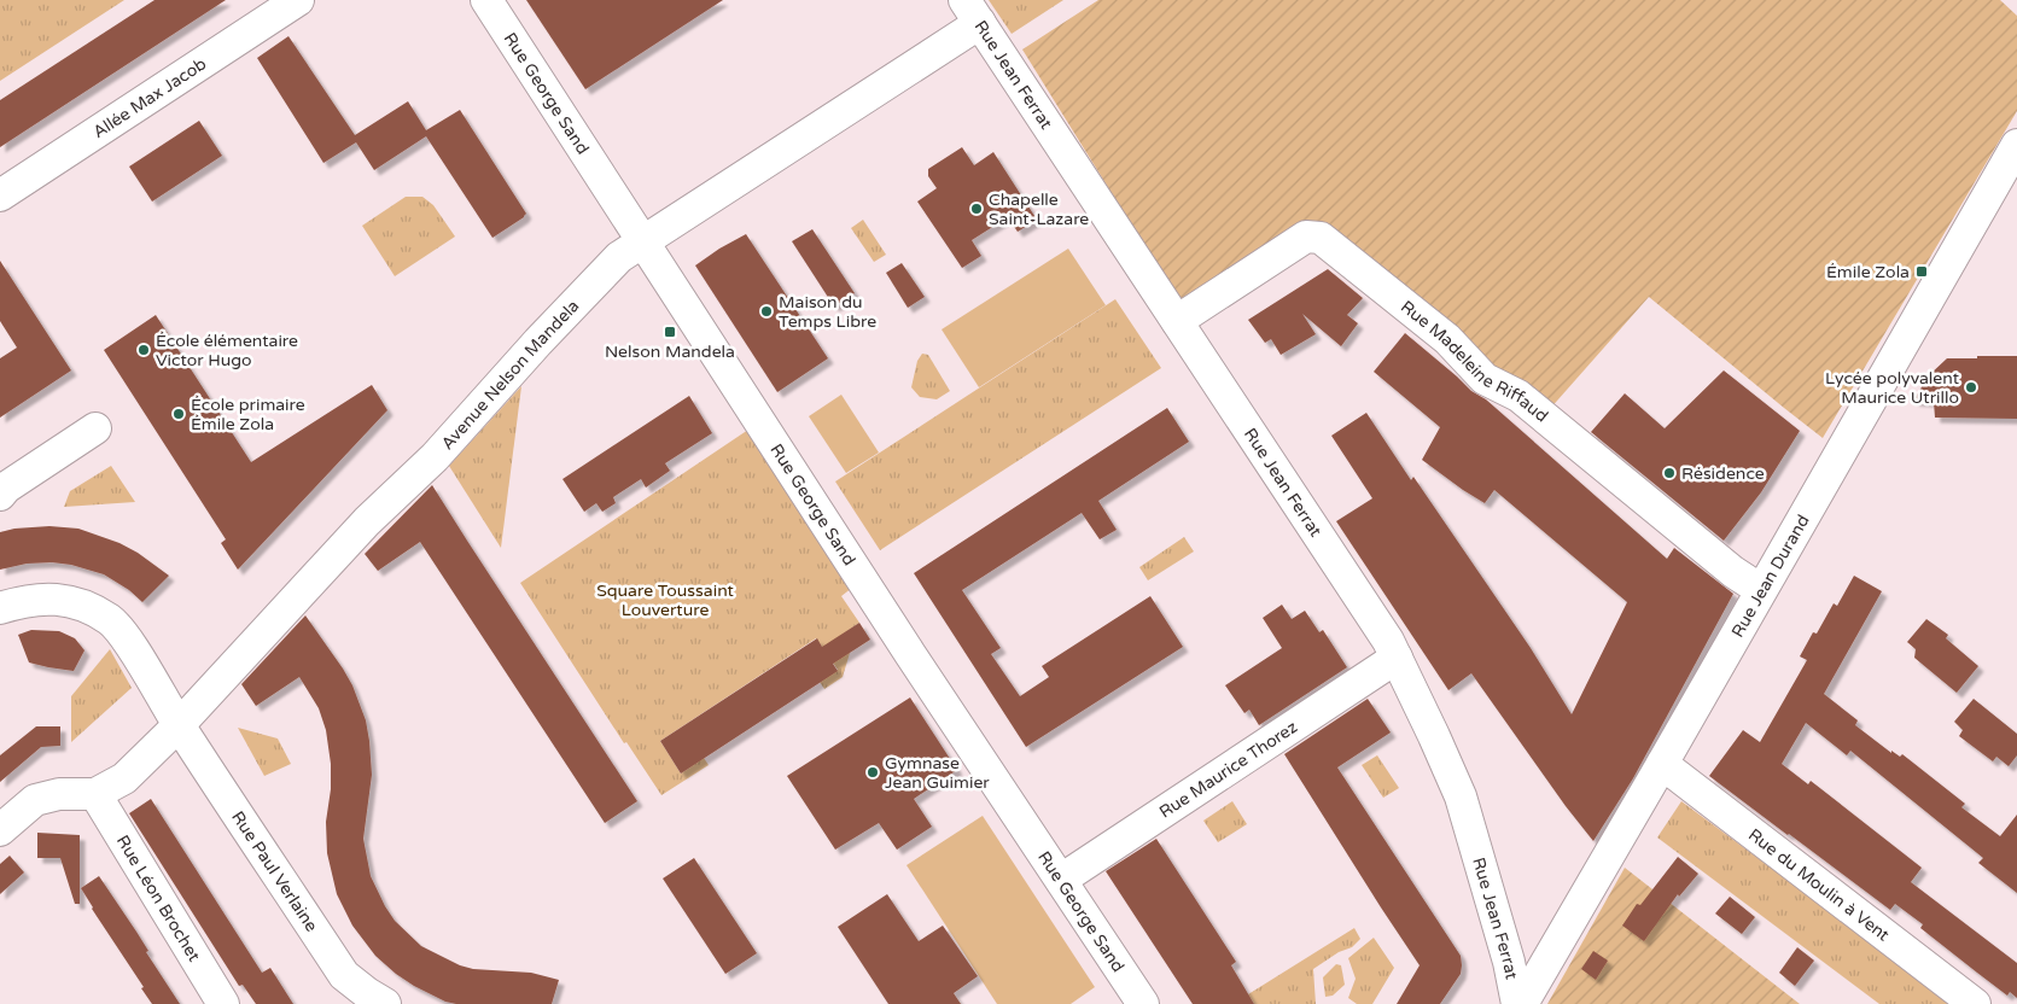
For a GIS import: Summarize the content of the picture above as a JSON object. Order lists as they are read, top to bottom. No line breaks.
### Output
{"streets":{"street":["Rue Jean Ferrat","Rue George Sand","Allée Max Jacob","Rue Madeleine Riffaud","Avenue Nelson Mandela","Rue Jean Durand","Rue Maurice Thorez","Rue Paul Verlaine","Rue du Moulin à Vent","Rue Léon Brochet"]},"crossings":[["Rue Jean Ferrat","Rue Madeleine Riffaud"],["Rue Jean Ferrat","Avenue Nelson Mandela"],["Rue Jean Ferrat","Rue Maurice Thorez"],["Rue George Sand","Avenue Nelson Mandela"],["Rue George Sand","Rue Maurice Thorez"],["Rue Madeleine Riffaud","Rue Jean Durand"],["Avenue Nelson Mandela","Rue Paul Verlaine"],["Avenue Nelson Mandela","Rue Léon Brochet"],["Rue Jean Durand","Rue du Moulin à Vent"]],"parks":["Square Toussaint Louverture"],"places":{"other":["Chapelle Saint-Lazare","Maison du Temps Libre","École élémentaire Victor Hugo","Lycée polyvalent Maurice Utrillo","École primaire Émile Zola","Résidence","Gymnase Jean Guimier"],"transit":["Émile Zola","Nelson Mandela"]}}
